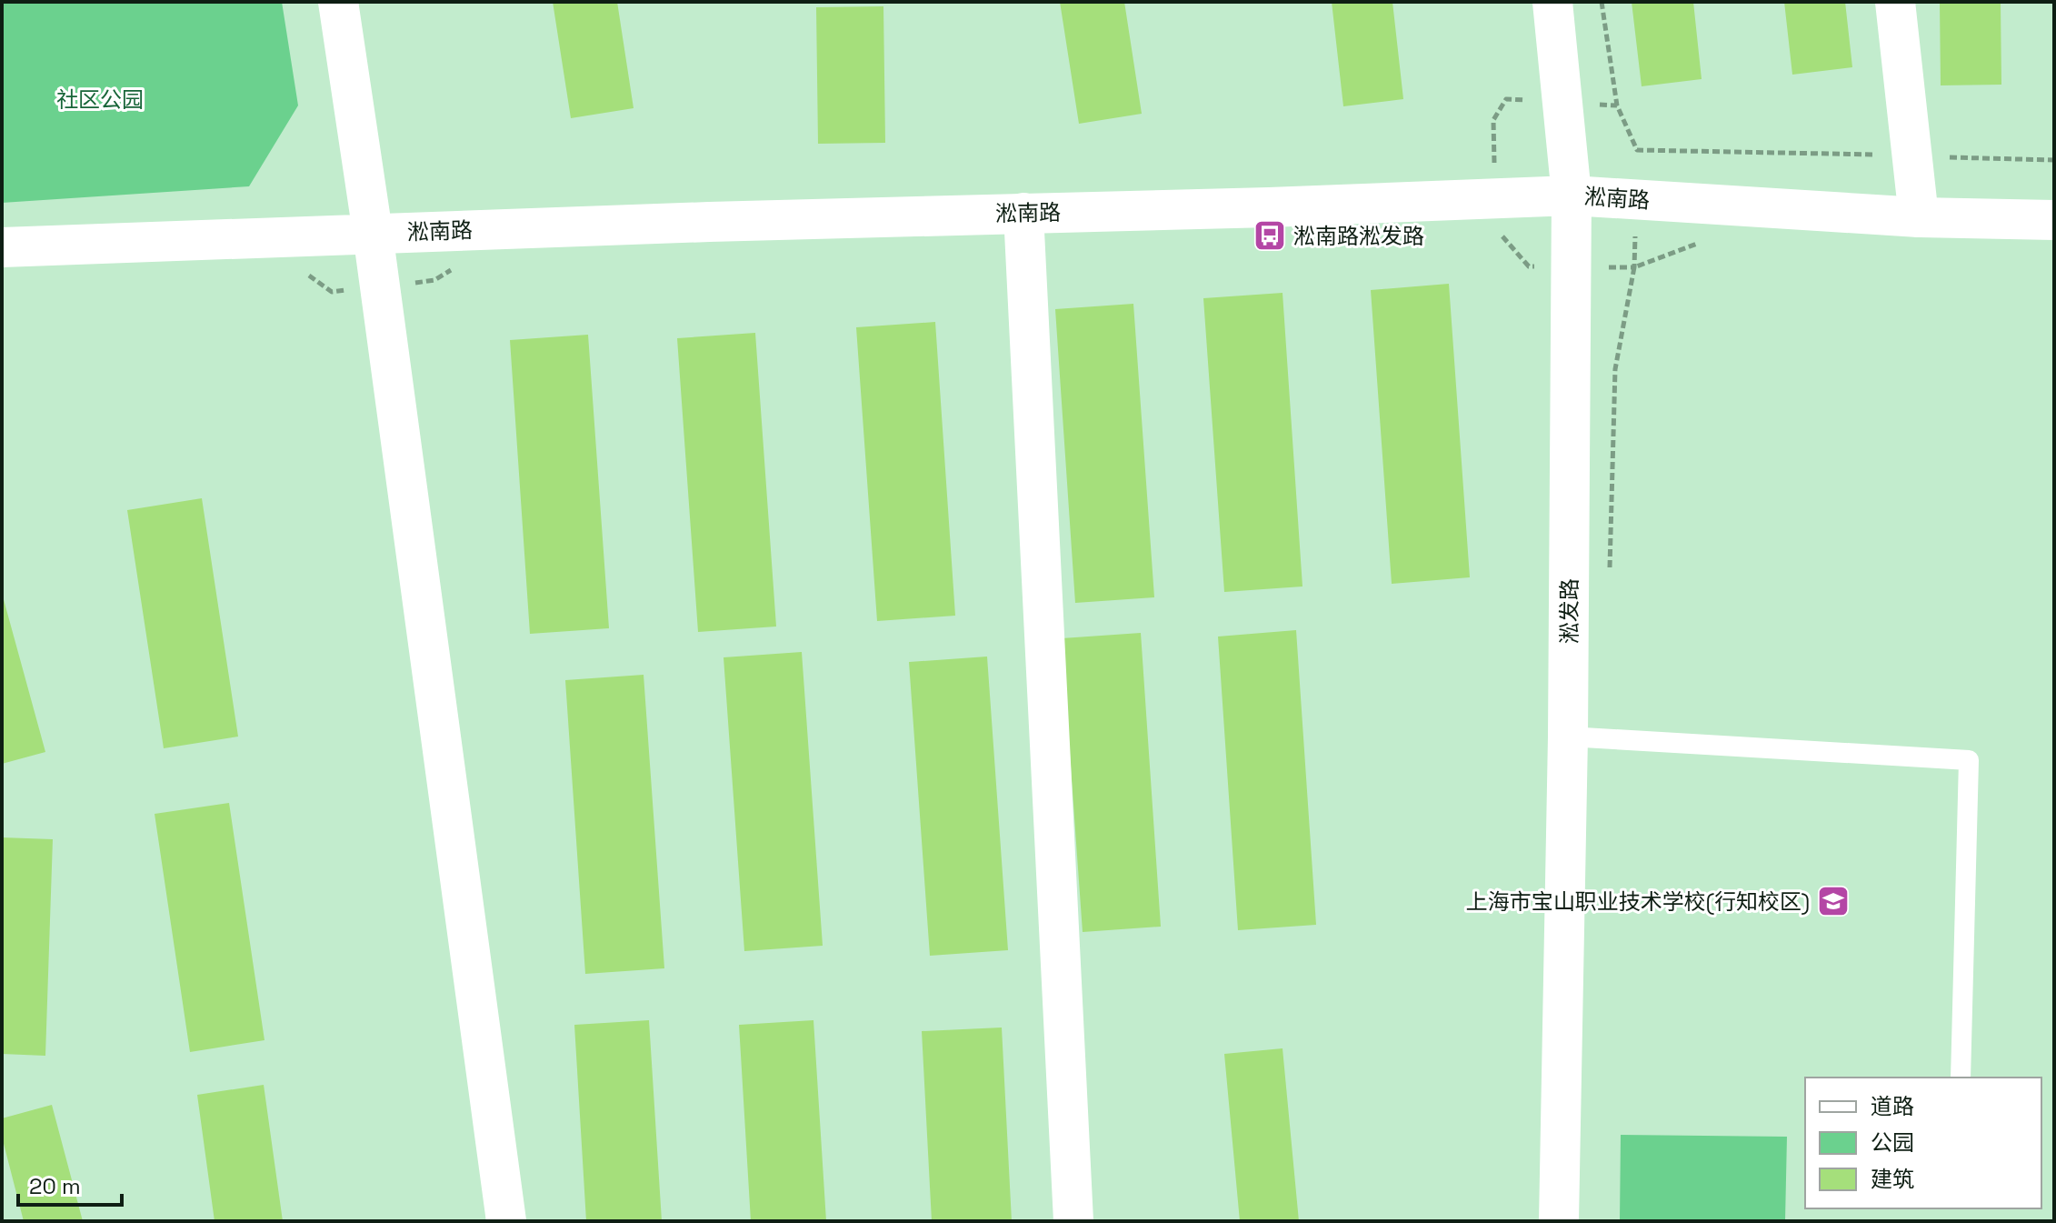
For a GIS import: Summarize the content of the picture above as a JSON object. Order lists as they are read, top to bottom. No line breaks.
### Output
{"streets":{"street":["淞南路","淞发路"]},"crossings":[["淞南路","淞发路"]],"parks":["社区公园"],"places":{"bus stop":["淞南路淞发路"],"school or university":["上海市宝山职业技术学校(行知校区)"]},"legend":["道路","公园","建筑"],"scale_bar":"20 m"}
